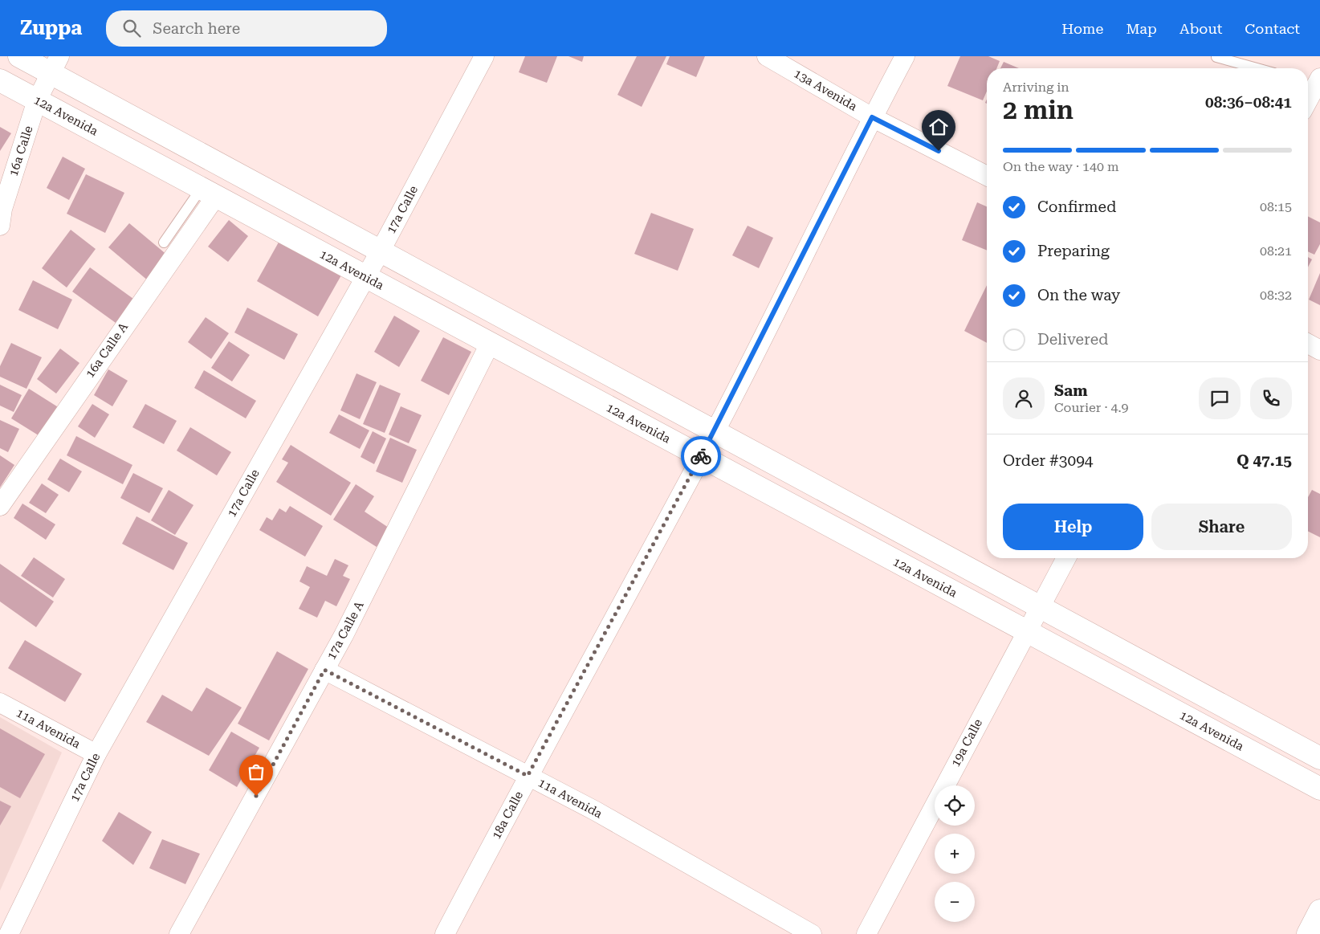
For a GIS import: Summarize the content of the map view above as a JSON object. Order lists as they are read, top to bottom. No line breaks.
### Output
{"streets":{"main road":["12a Avenida"],"street":["13a Avenida","16a Calle","17a Calle","16a Calle A","17a Calle A","11a Avenida","19a Calle","18a Calle"]},"crossings":[["13a Avenida","18a Calle"],["12a Avenida","16a Calle"],["12a Avenida","17a Calle"],["12a Avenida","16a Calle A"],["12a Avenida","17a Calle A"],["12a Avenida","19a Calle"],["12a Avenida","18a Calle"],["17a Calle","11a Avenida"],["17a Calle A","11a Avenida"],["11a Avenida","18a Calle"]],"page":{"header":"Zuppa","search":"Search here","nav":["Home","Map","About","Contact"],"heading":["2 min","Arriving in","08:36–08:41"],"panel":["Sam","Courier · 4.9","Order #3094","Q 47.15"],"bar":"On the way · 140 m","list":[["Confirmed","08:15"],["Preparing","08:21"],["On the way","08:32"],"Delivered"],"buttons":["Help","Share"],"map_buttons":["+","−"]}}
